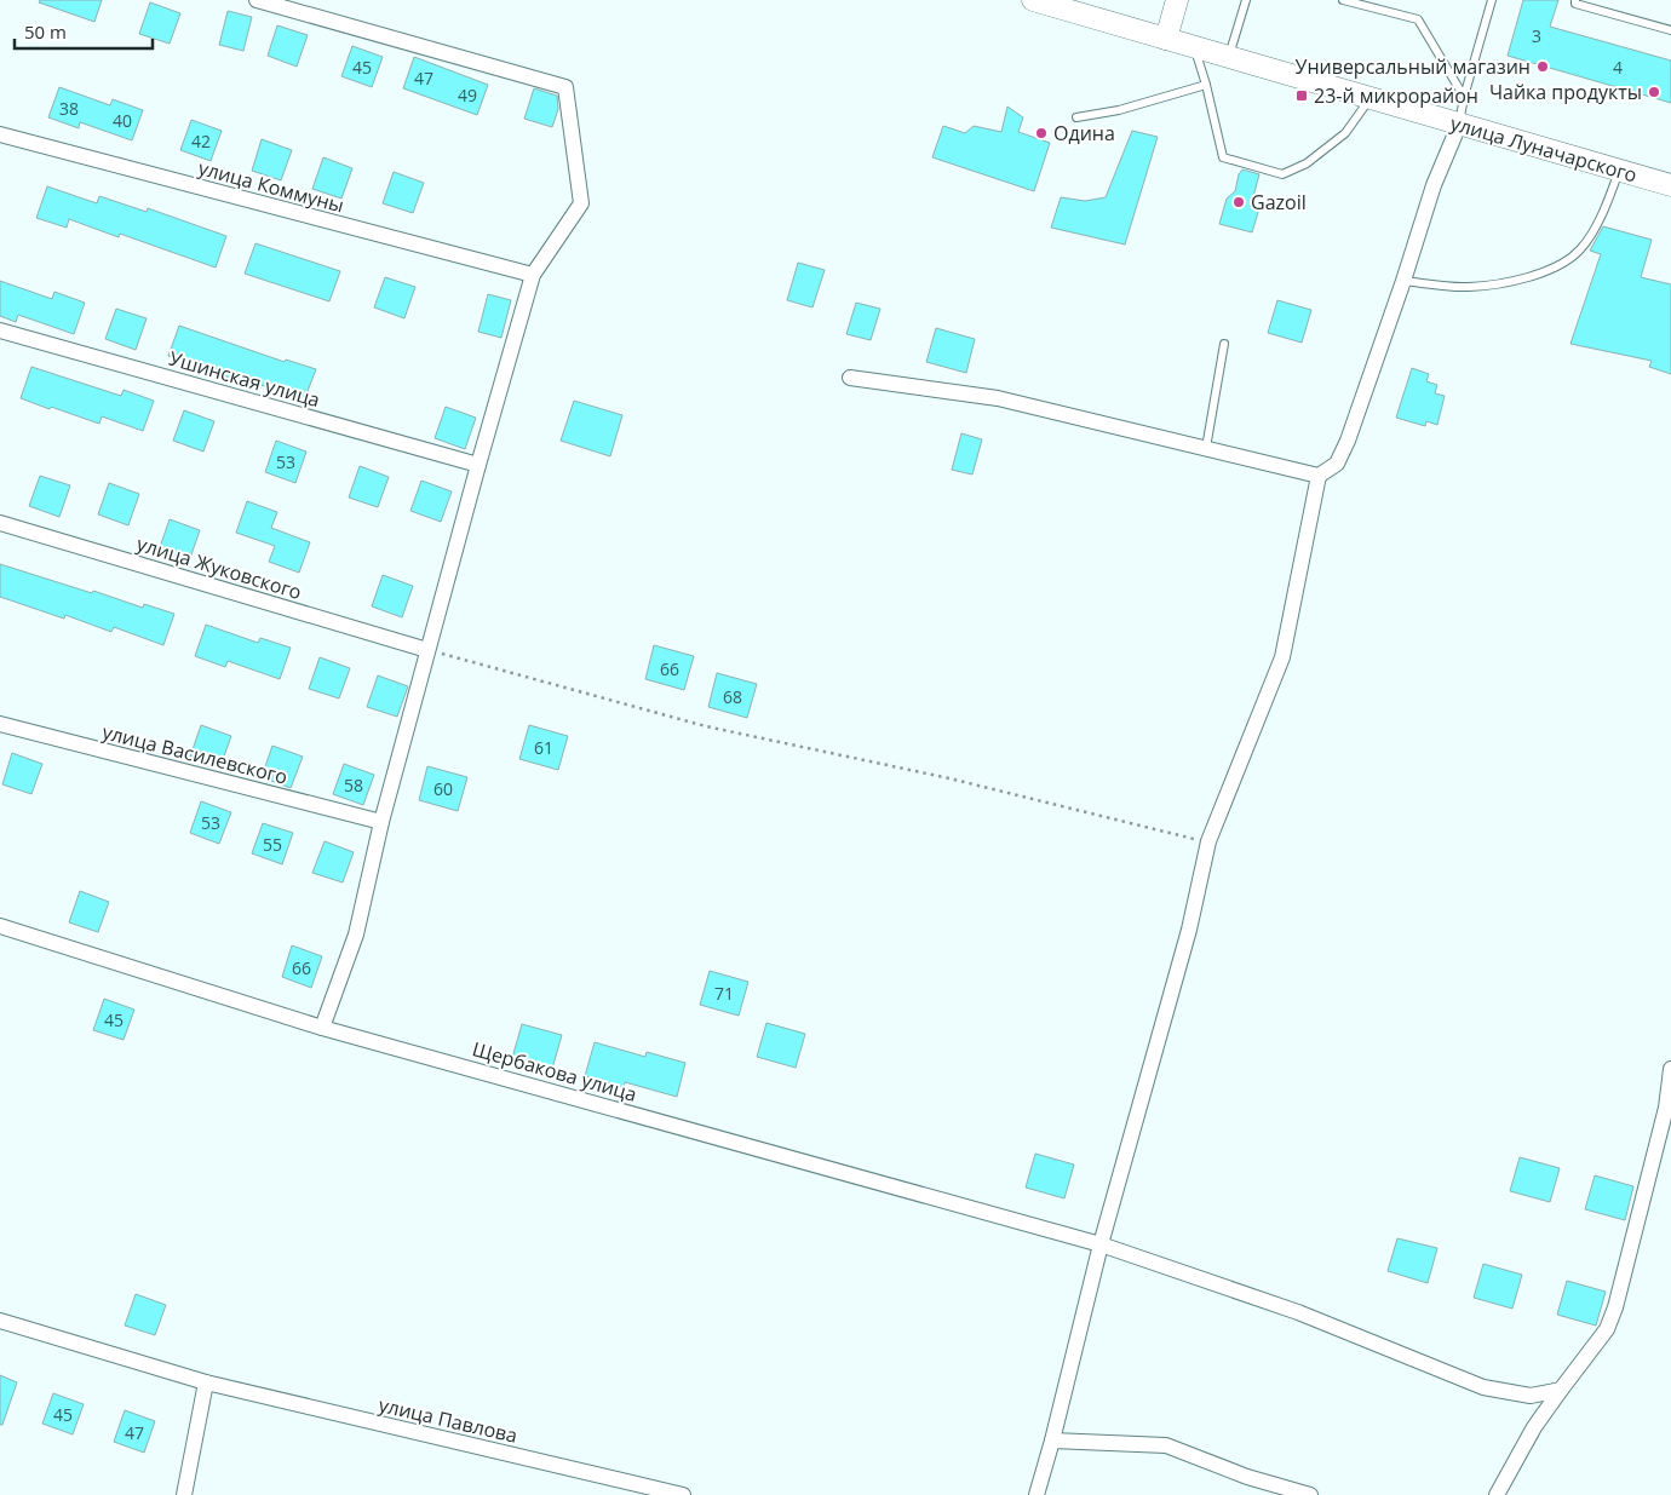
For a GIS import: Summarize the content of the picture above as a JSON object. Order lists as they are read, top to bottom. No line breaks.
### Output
{"streets":{"main road":["улица Луначарского"],"street":["улица Коммуны","Ушинская улица","улица Жуковского","улица Василевского","Щербакова улица","улица Павлова"]},"places":{"other":["Универсальный магазин","Чайка продукты","Одина","Gazoil"],"transit":["23-й микрорайон"]},"house_numbers":["3","45","4","47","49","38","40","42","53","66","68","61","58","60","53","55","66","71","45","45","47"],"scale_bar":"50 m"}
